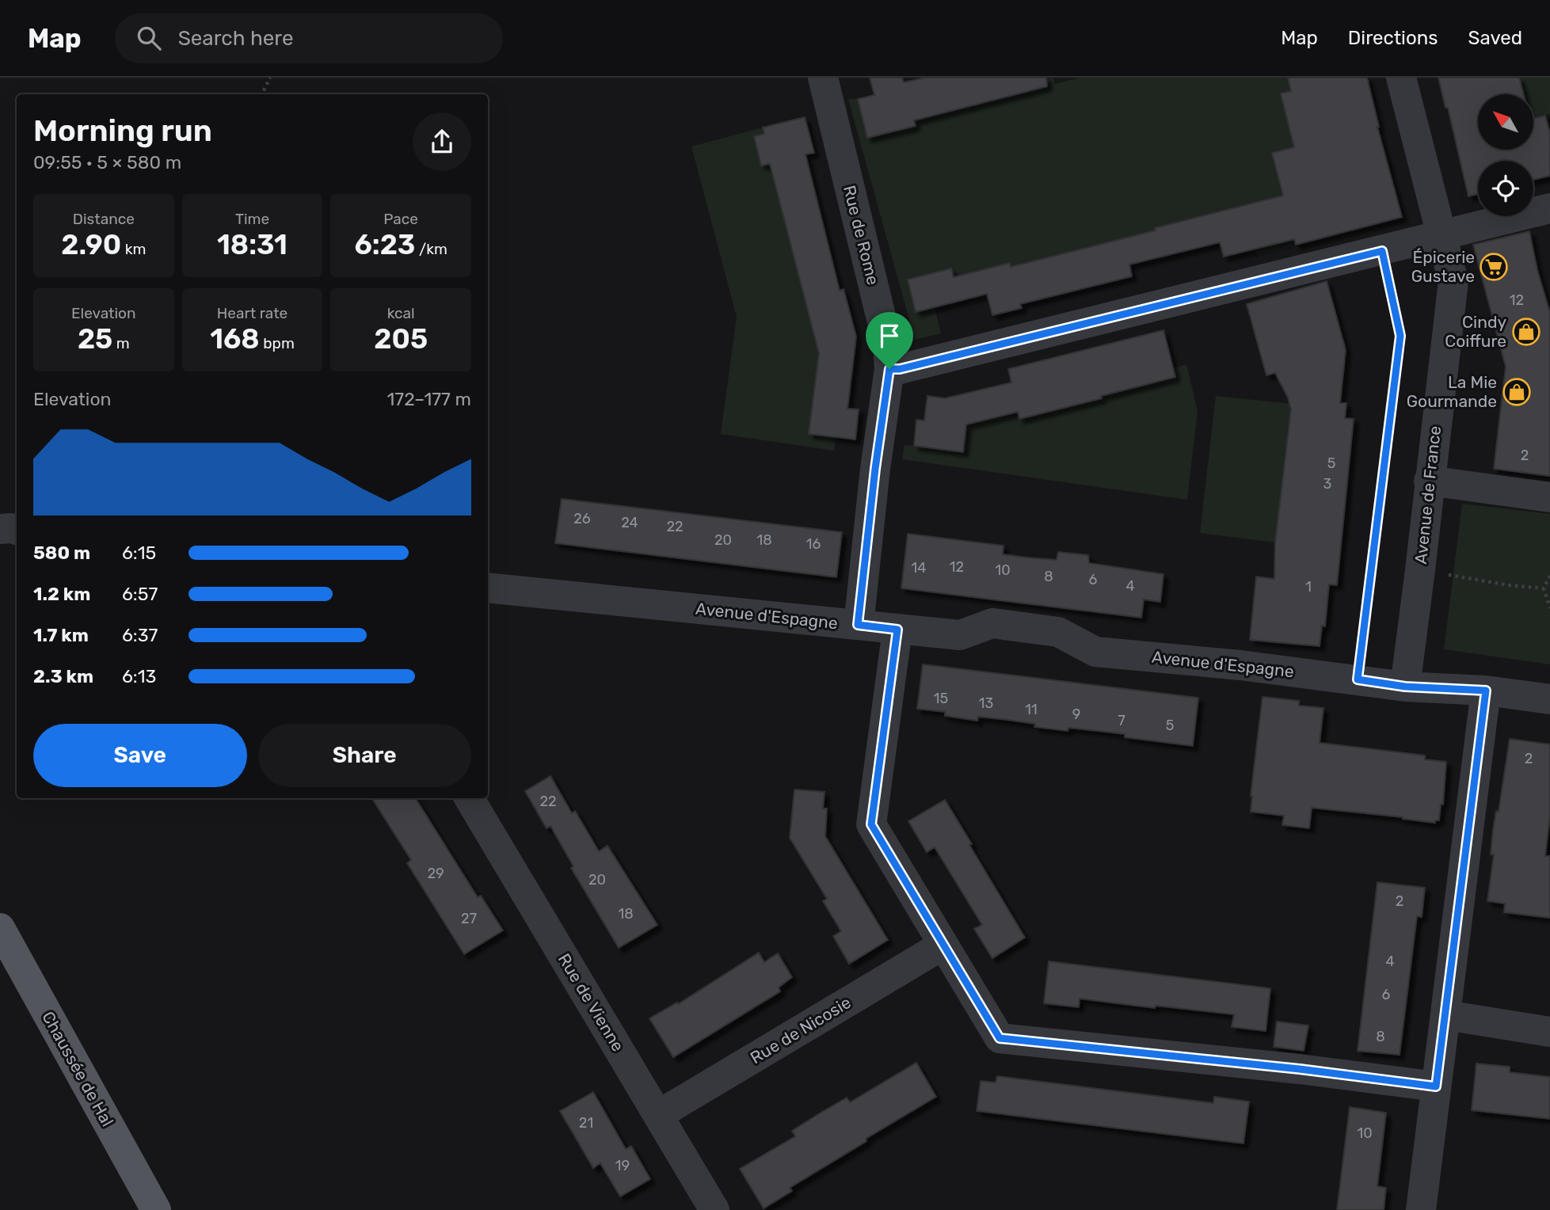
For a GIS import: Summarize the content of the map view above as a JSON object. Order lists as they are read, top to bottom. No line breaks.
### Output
{"streets":{"main road":["Chaussée de Hal"],"street":["Rue de Rome","Avenue de France","Avenue d'Espagne","Rue de Vienne","Rue de Nicosie"]},"crossings":[["Rue de Rome","Avenue d'Espagne"],["Avenue de France","Avenue d'Espagne"],["Rue de Vienne","Rue de Nicosie"]],"places":{"supermarket":["Épicerie Gustave"],"shop":["Cindy Coiffure","La Mie Gourmande"]},"house_numbers":["12","2","5","3","26","24","22","20","18","16","12","14","10","8","6","4","1","15","13","11","9","7","5","2","22","29","20","2","18","27","4","6","8","21","10","19"],"north":"top left","page":{"header":"Map","search":"Search here","nav":["Map","Directions","Saved"],"heading":["Morning run","09:55 · 5 × 580 m"],"stats":[["Distance","2.90 km"],["Time","18:31"],["Pace","6:23 /km"],["Elevation","25 m"],["Heart rate","168 bpm"],["kcal","205"]],"chart":["Elevation","172–177 m"],"list":[{"name":"580 m","note":"6:15"},{"name":"1.2 km","note":"6:57"},{"name":"1.7 km","note":"6:37"},{"name":"2.3 km","note":"6:13"}],"buttons":["Save","Share"]}}
